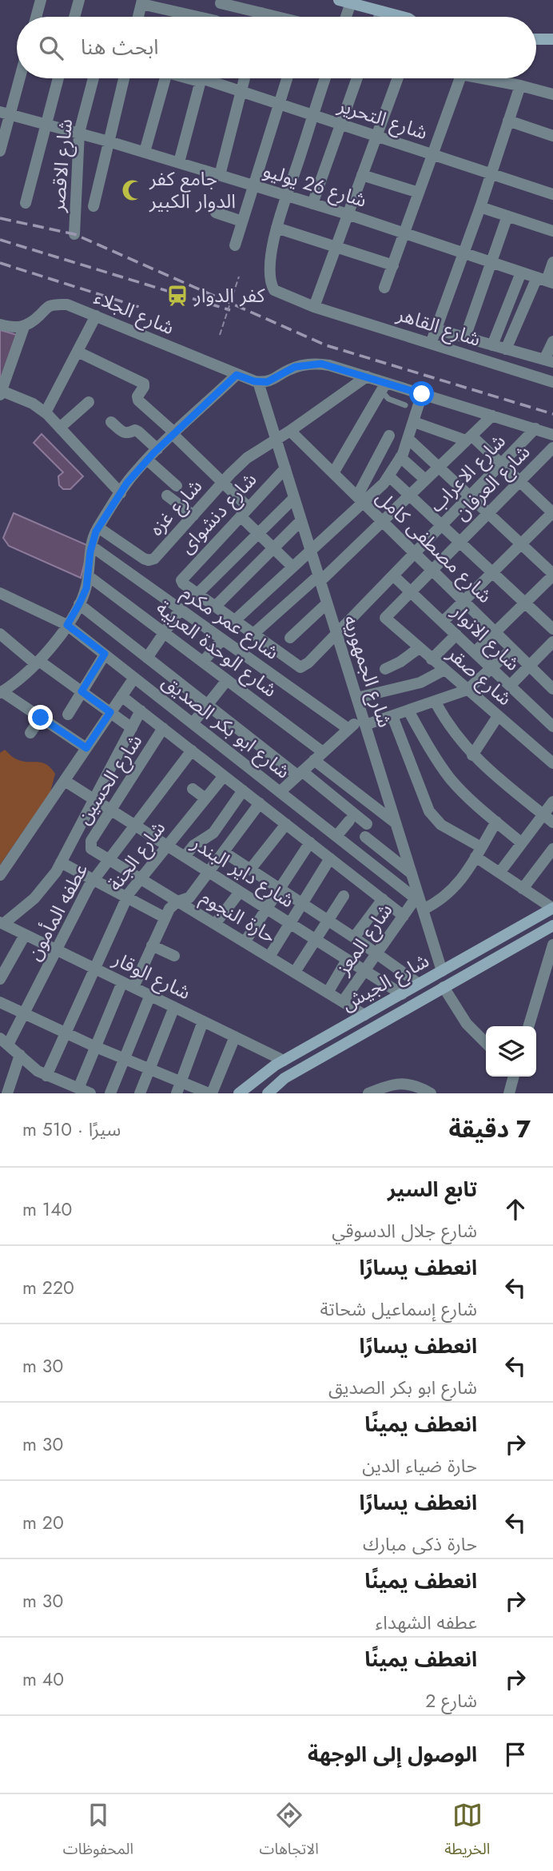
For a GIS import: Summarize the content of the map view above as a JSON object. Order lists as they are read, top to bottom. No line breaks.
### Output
{"streets":{"main road":["شارع الجيش"],"street":["شارع التحرير","شارع الاقصر","شارع 26 يوليو","شارع الجلاء","شارع القاهر","شارع الاعراب","شارع العرفان","شارع غزه","شارع دنشواى","شارع مصطفى كامل","شارع عمر مكرم","شارع الانوار","شارع الوحدة العربية","شارع الجمهوريه","شارع صقر","شارع ابو بكر الصديق","شارع الحسين","شارع الجنة","شارع داير البندر","عطفه المأمون","حارة النجوم","شارع المعز","شارع الوقار"]},"crossings":[["شارع الاقصر","شارع 26 يوليو"],["شارع الجلاء","شارع الجمهوريه"],["شارع الاعراب","شارع مصطفى كامل"],["شارع الاعراب","شارع الانوار"],["شارع الاعراب","شارع الجمهوريه"],["شارع العرفان","شارع مصطفى كامل"],["شارع العرفان","شارع الانوار"],["شارع العرفان","شارع صقر"],["شارع غزه","شارع مصطفى كامل"],["شارع غزه","شارع الجمهوريه"],["شارع دنشواى","شارع الجمهوريه"],["شارع الجمهوريه","شارع ابو بكر الصديق"],["شارع الجمهوريه","شارع المعز"],["شارع الجمهوريه","شارع الجيش"],["شارع ابو بكر الصديق","شارع المعز"],["شارع الحسين","شارع داير البندر"],["شارع الحسين","حارة النجوم"],["شارع الجنة","شارع داير البندر"],["شارع الجنة","حارة النجوم"],["شارع الجنة","شارع الوقار"],["شارع داير البندر","عطفه المأمون"],["شارع داير البندر","شارع المعز"],["شارع داير البندر","شارع الوقار"],["شارع داير البندر","شارع الجيش"],["عطفه المأمون","حارة النجوم"],["عطفه المأمون","شارع الوقار"],["حارة النجوم","شارع المعز"],["حارة النجوم","شارع الجيش"],["شارع الوقار","شارع الجيش"]],"places":{"mosque":["جامع كفر الدوار الكبير"],"station":["كفر الدوار"]},"page":{"search":"ابحث هنا","heading":["7 دقيقة","سيرًا · 510 m"],"list":[["تابع السير","شارع جلال الدسوقي","140 m"],["انعطف يسارًا","شارع إسماعيل شحاتة","220 m"],["انعطف يسارًا","شارع ابو بكر الصديق","30 m"],["انعطف يمينًا","حارة ضياء الدين","30 m"],["انعطف يسارًا","حارة ذكى مبارك","20 m"],["انعطف يمينًا","عطفه الشهداء","30 m"],["انعطف يمينًا","شارع 2","40 m"],"الوصول إلى الوجهة"],"nav":["الخريطة","الاتجاهات","المحفوظات"]}}
